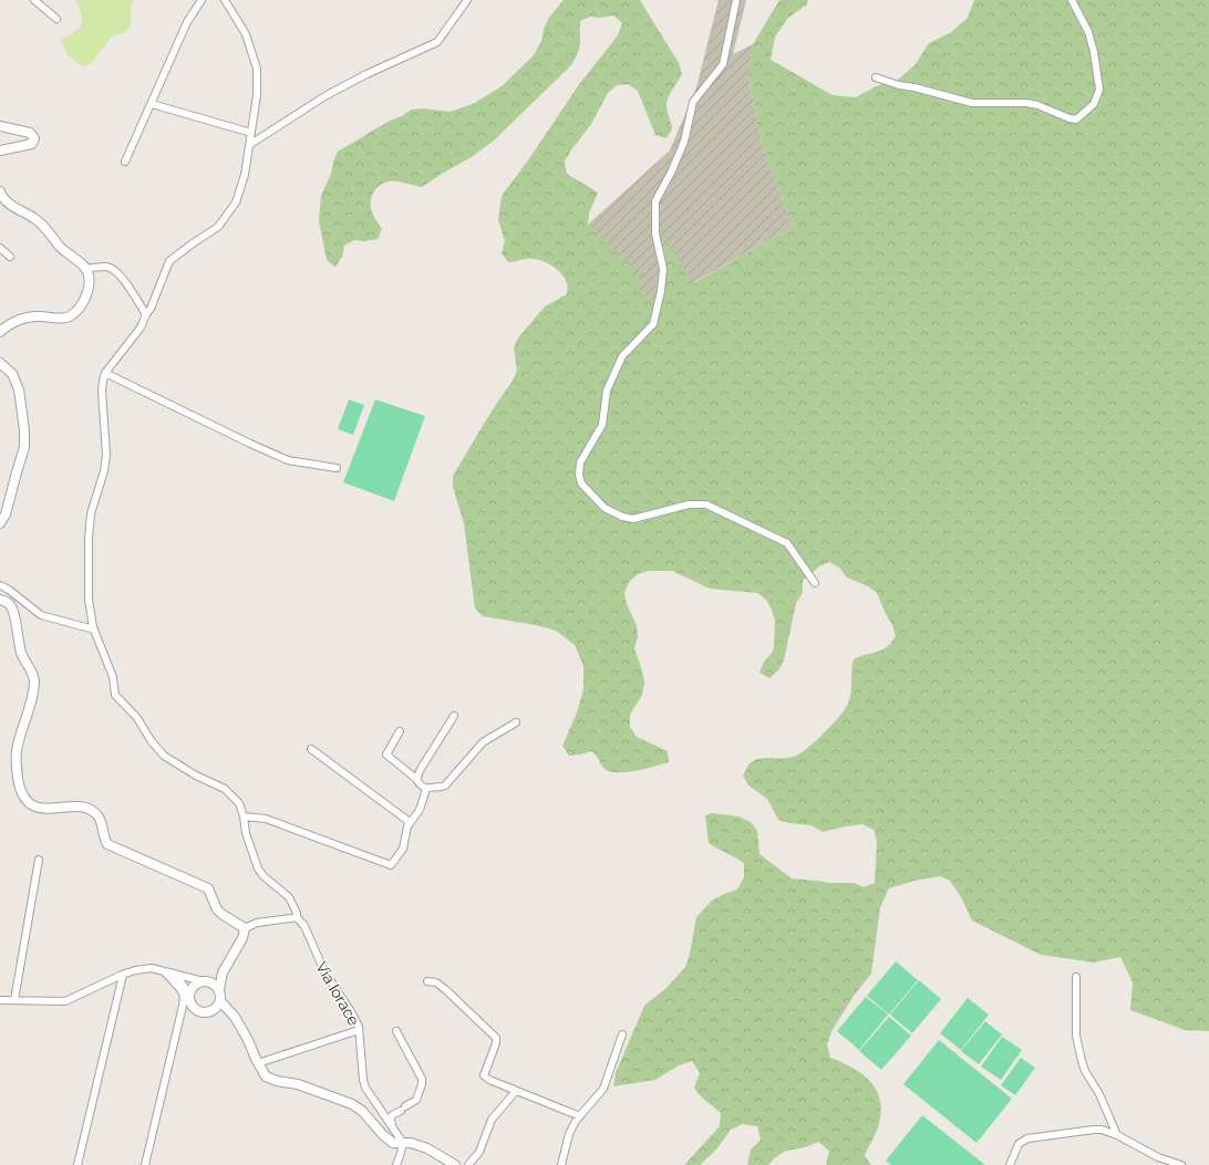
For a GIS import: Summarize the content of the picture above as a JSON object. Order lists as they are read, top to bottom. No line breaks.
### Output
{"streets":{"street":["Via Iorace"]}}
